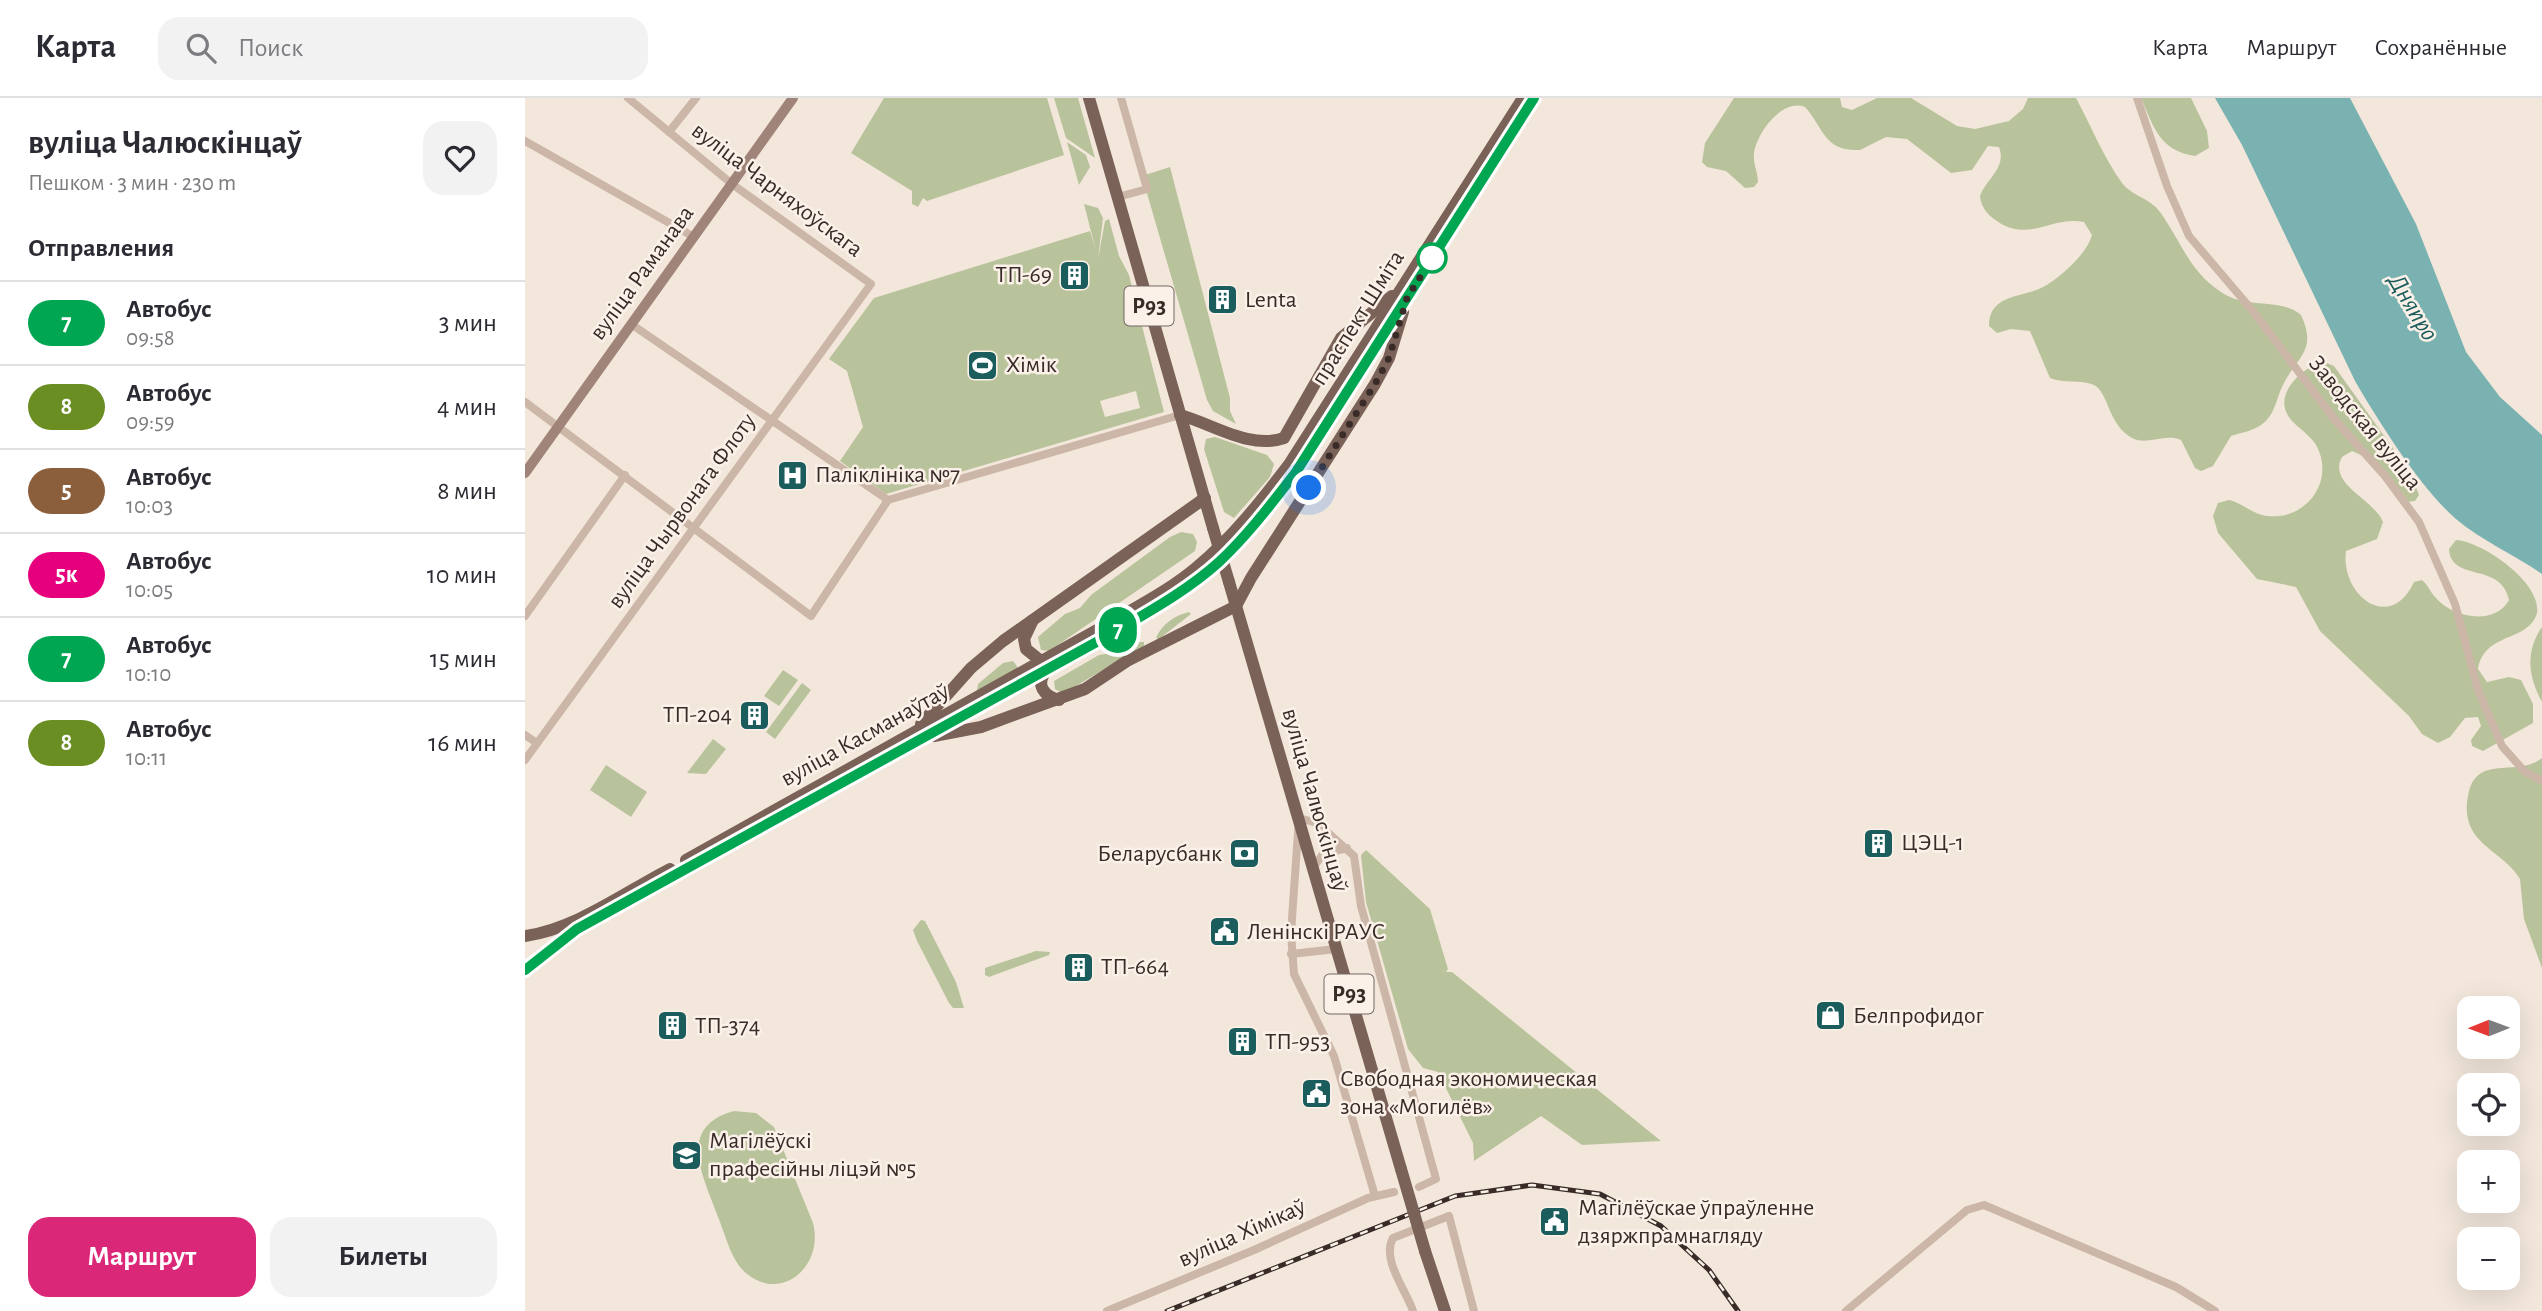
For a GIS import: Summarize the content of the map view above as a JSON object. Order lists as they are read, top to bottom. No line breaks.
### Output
{"streets":{"main road":["вуліца Раманава","Р93","праспект Шміта","вуліца Касманаўтаў","вуліца Чалюскінцаў"],"street":["вуліца Чарняхоўскага","Заводская вуліца","вуліца Чырвонага Флоту","вуліца Хімікаў"]},"crossings":[["вуліца Чарняхоўскага","вуліца Раманава"],["вуліца Чарняхоўскага","вуліца Чырвонага Флоту"],["праспект Шміта","вуліца Касманаўтаў"]],"water":["Дняпро"],"places":{"building":["ТП-69","Lenta","ТП-204","ЦЭЦ-1","ТП-664","ТП-374","ТП-953"],"sports":["Хімік"],"hospital":["Паліклініка №7"],"bank":["Беларусбанк"],"public building":["Ленінскі РАУС","Свободная экономическая зона «Могилёв»","Магілёўскае ўпраўленне дзяржпрамнагляду"],"shop":["Белпрофидог"],"school or university":["Магілёўскі прафесійны ліцэй №5"]},"lines":["bus line 7"],"north":"left","page":{"header":"Карта","search":"Поиск","nav":["Карта","Маршрут","Сохранённые"],"heading":[["вуліца Чалюскінцаў","Пешком · 3 мин · 230 m"],"Отправления"],"on_map":"7","list":[{"mark":"7","name":"Автобус","note":"09:58","value":"3 мин"},{"mark":"8","name":"Автобус","note":"09:59","value":"4 мин"},{"mark":"5","name":"Автобус","note":"10:03","value":"8 мин"},{"mark":"5к","name":"Автобус","note":"10:05","value":"10 мин"},{"mark":"7","name":"Автобус","note":"10:10","value":"15 мин"},{"mark":"8","name":"Автобус","note":"10:11","value":"16 мин"}],"map_buttons":["+","−"],"buttons":["Маршрут","Билеты"]}}
